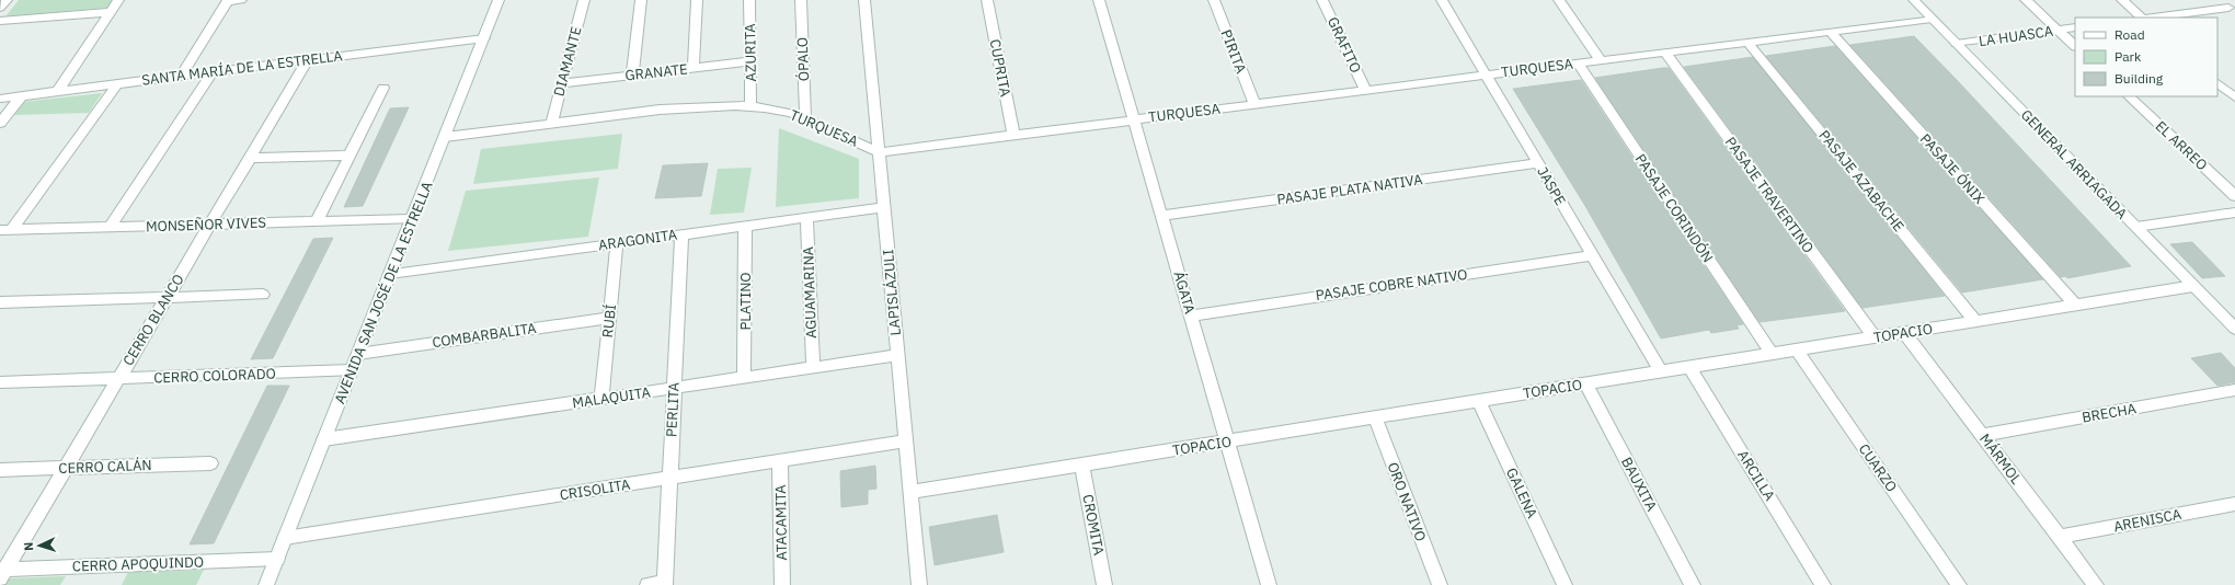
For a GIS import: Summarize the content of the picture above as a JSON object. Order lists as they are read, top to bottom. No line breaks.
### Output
{"streets":{"street":["LA HUASCA","GRAFITO","PIRITA","AZURITA","ÓPALO","DIAMANTE","SANTA MARÍA DE LA ESTRELLA","CUPRITA","TURQUESA","GRANATE","EL ARREO","GENERAL ARRIAGADA","PASAJE ÓNIX","PASAJE AZABACHE","JASPE","PASAJE PLATA NATIVA","PASAJE TRAVERTINO","PASAJE CORINDÓN","MONSEÑOR VIVES","ARAGONITA","PASAJE COBRE NATIVO","AVENIDA SAN JOSÉ DE LA ESTRELLA","AGUAMARINA","LAPISLÁZULI","ÁGATA","PLATINO","CERRO BLANCO","RUBÍ","TOPACIO","COMBARBALITA","CERRO COLORADO","MALAQUITA","PERLITA","BRECHA","MÁRMOL","CERRO CALÁN","CUARZO","ARCILLA","BAUXITA","CRISOLITA","GALENA","ORO NATIVO","ARENISCA","ATACAMITA","CROMITA","CERRO APOQUINDO"]},"crossings":[["LA HUASCA","GENERAL ARRIAGADA"],["GRAFITO","TURQUESA"],["PIRITA","TURQUESA"],["AZURITA","TURQUESA"],["AZURITA","GRANATE"],["ÓPALO","TURQUESA"],["DIAMANTE","TURQUESA"],["DIAMANTE","GRANATE"],["SANTA MARÍA DE LA ESTRELLA","AVENIDA SAN JOSÉ DE LA ESTRELLA"],["SANTA MARÍA DE LA ESTRELLA","CERRO BLANCO"],["CUPRITA","TURQUESA"],["TURQUESA","GENERAL ARRIAGADA"],["TURQUESA","PASAJE ÓNIX"],["TURQUESA","PASAJE AZABACHE"],["TURQUESA","JASPE"],["TURQUESA","PASAJE TRAVERTINO"],["TURQUESA","PASAJE CORINDÓN"],["TURQUESA","AVENIDA SAN JOSÉ DE LA ESTRELLA"],["TURQUESA","LAPISLÁZULI"],["TURQUESA","ÁGATA"],["GENERAL ARRIAGADA","TOPACIO"],["PASAJE ÓNIX","TOPACIO"],["PASAJE AZABACHE","TOPACIO"],["JASPE","PASAJE PLATA NATIVA"],["JASPE","PASAJE COBRE NATIVO"],["JASPE","TOPACIO"],["PASAJE PLATA NATIVA","ÁGATA"],["PASAJE TRAVERTINO","TOPACIO"],["PASAJE CORINDÓN","TOPACIO"],["MONSEÑOR VIVES","AVENIDA SAN JOSÉ DE LA ESTRELLA"],["MONSEÑOR VIVES","CERRO BLANCO"],["ARAGONITA","AVENIDA SAN JOSÉ DE LA ESTRELLA"],["ARAGONITA","AGUAMARINA"],["ARAGONITA","LAPISLÁZULI"],["ARAGONITA","PLATINO"],["ARAGONITA","RUBÍ"],["ARAGONITA","PERLITA"],["PASAJE COBRE NATIVO","ÁGATA"],["AVENIDA SAN JOSÉ DE LA ESTRELLA","COMBARBALITA"],["AVENIDA SAN JOSÉ DE LA ESTRELLA","CERRO COLORADO"],["AVENIDA SAN JOSÉ DE LA ESTRELLA","MALAQUITA"],["AVENIDA SAN JOSÉ DE LA ESTRELLA","CRISOLITA"],["AVENIDA SAN JOSÉ DE LA ESTRELLA","CERRO APOQUINDO"],["AGUAMARINA","MALAQUITA"],["LAPISLÁZULI","TOPACIO"],["LAPISLÁZULI","MALAQUITA"],["LAPISLÁZULI","CRISOLITA"],["ÁGATA","TOPACIO"],["PLATINO","MALAQUITA"],["CERRO BLANCO","CERRO COLORADO"],["CERRO BLANCO","CERRO CALÁN"],["CERRO BLANCO","CERRO APOQUINDO"],["RUBÍ","COMBARBALITA"],["RUBÍ","MALAQUITA"],["TOPACIO","MÁRMOL"],["TOPACIO","CUARZO"],["TOPACIO","ARCILLA"],["TOPACIO","BAUXITA"],["TOPACIO","GALENA"],["TOPACIO","ORO NATIVO"],["TOPACIO","CROMITA"],["MALAQUITA","PERLITA"],["PERLITA","CRISOLITA"],["BRECHA","MÁRMOL"],["MÁRMOL","ARENISCA"],["CRISOLITA","ATACAMITA"]],"legend":["Road","Park","Building"],"north":"left"}
